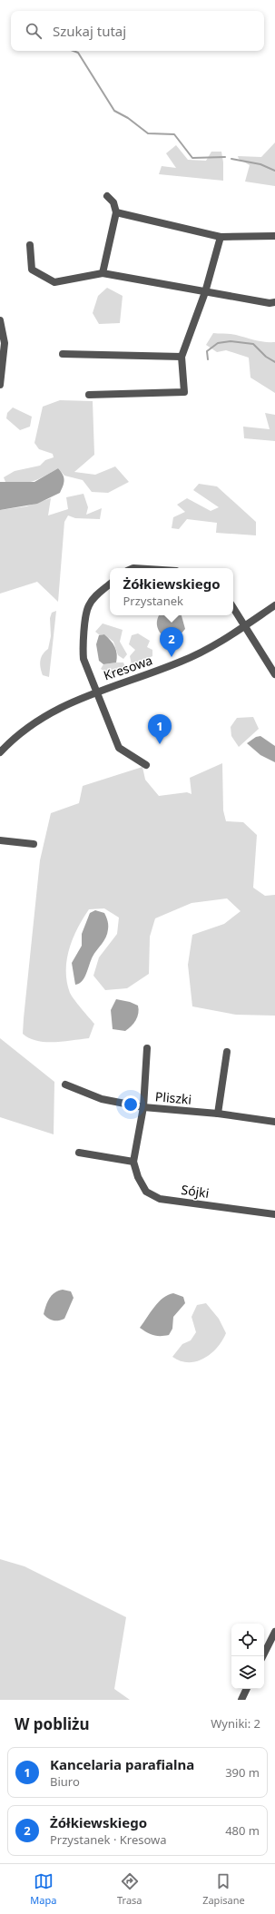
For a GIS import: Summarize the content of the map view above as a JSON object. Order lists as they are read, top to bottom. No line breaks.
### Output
{"streets":{"street":["Kresowa","Pliszki","Sójki"]},"crossings":[["Pliszki","Sójki"]],"page":{"search":"Szukaj tutaj","popup":["Żółkiewskiego","Przystanek"],"pins":["2","1"],"heading":["W pobliżu","Wyniki: 2"],"list":[{"mark":"1","name":"Kancelaria parafialna","note":"Biuro","value":"390 m"},{"mark":"2","name":"Żółkiewskiego","note":"Przystanek · Kresowa","value":"480 m"}],"nav":["Mapa","Trasa","Zapisane"]}}
